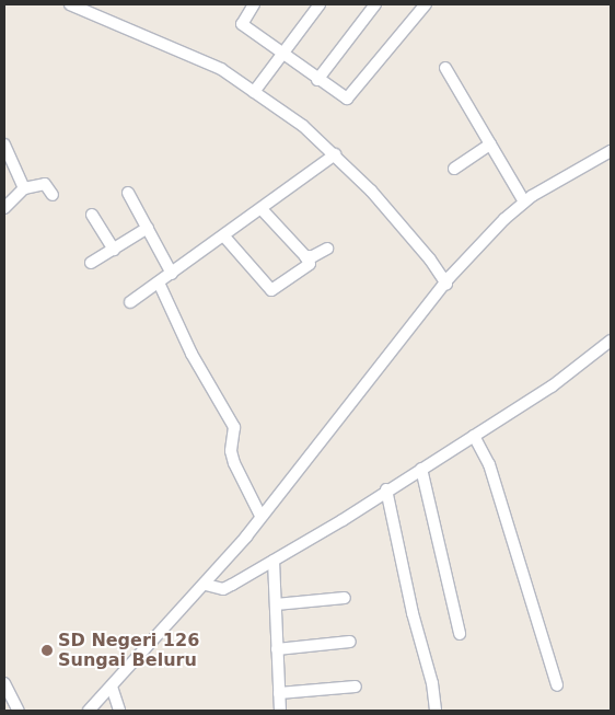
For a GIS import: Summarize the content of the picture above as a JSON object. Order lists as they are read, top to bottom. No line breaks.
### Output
{"places":["SD Negeri 126 Sungai Beluru"]}
